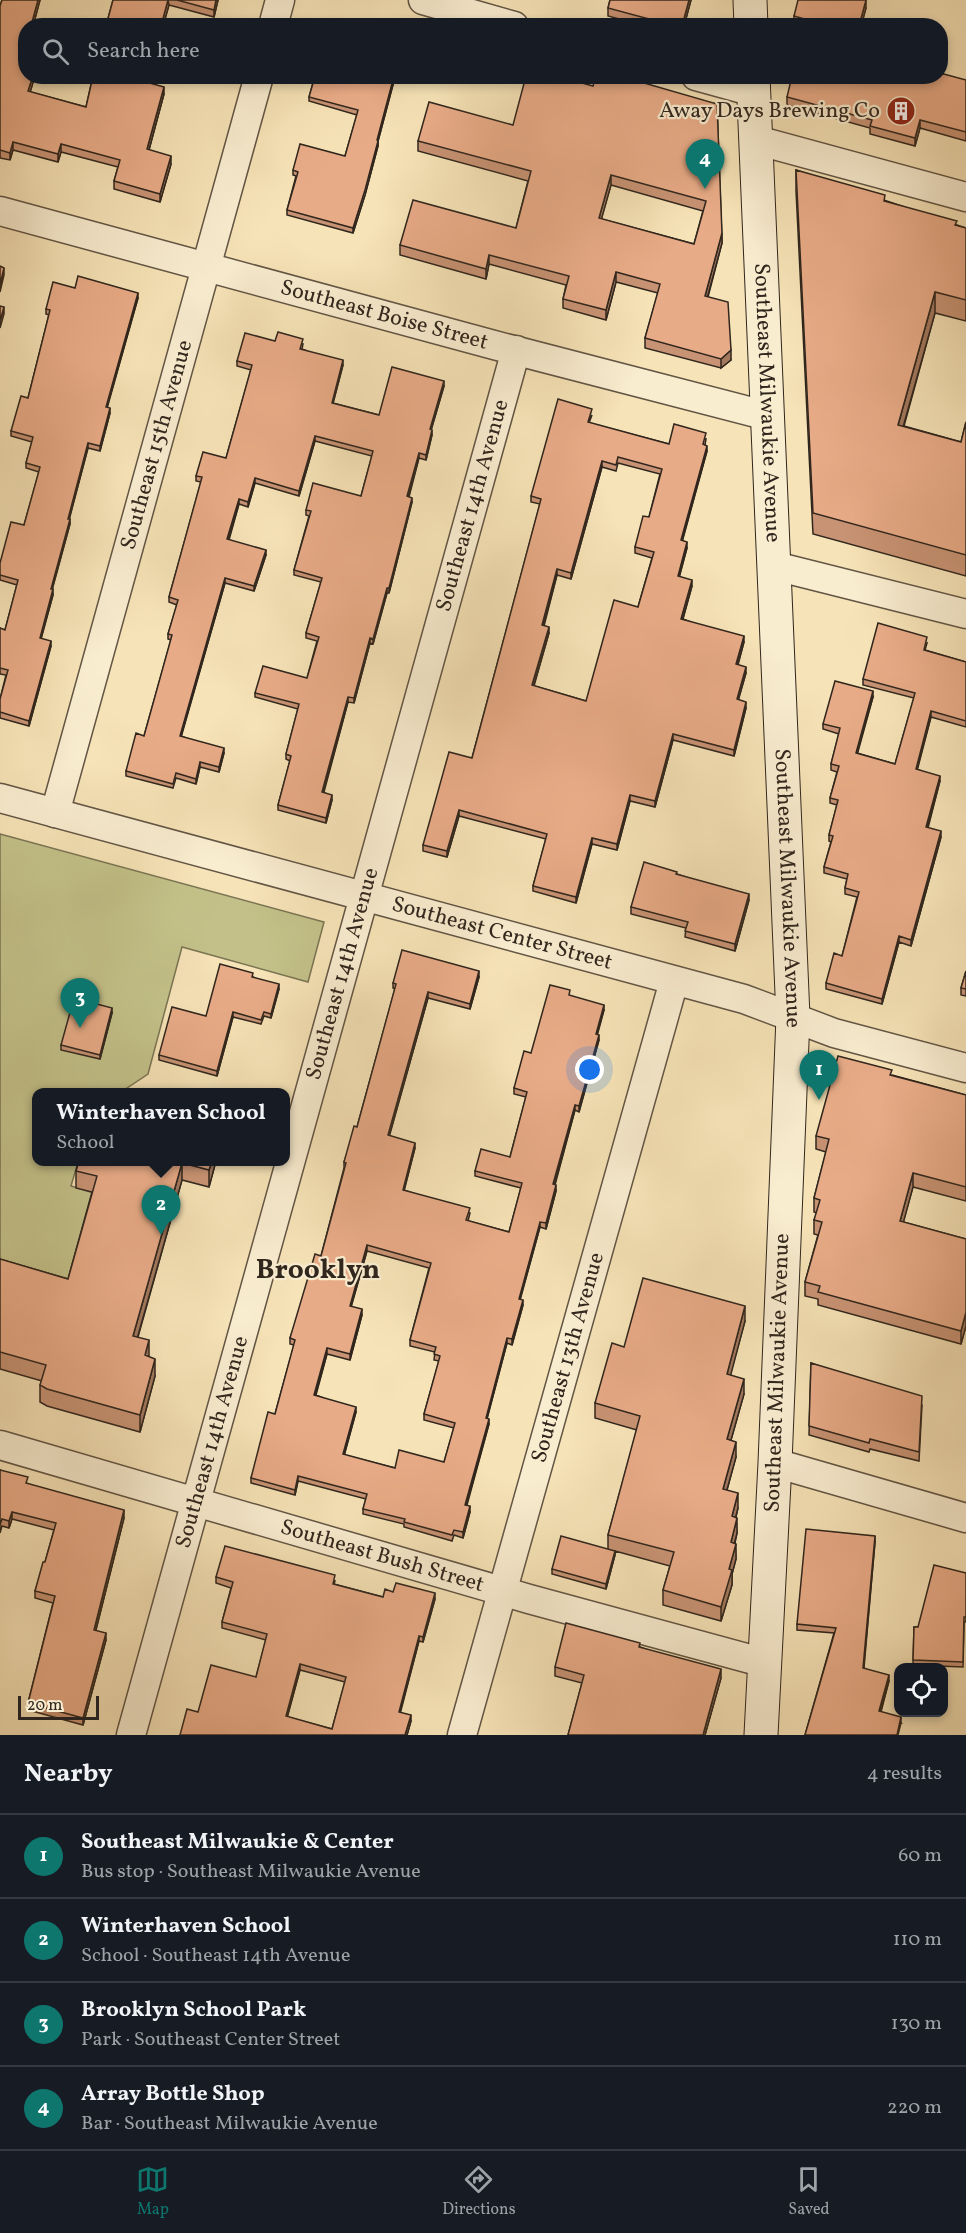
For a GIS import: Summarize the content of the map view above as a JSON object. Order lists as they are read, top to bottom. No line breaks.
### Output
{"streets":{"main road":["Southeast Milwaukie Avenue"],"street":["Southeast Boise Street","Southeast 15th Avenue","Southeast 14th Avenue","Southeast Center Street","Southeast 13th Avenue","Southeast Bush Street"]},"crossings":[["Southeast Boise Street","Southeast Milwaukie Avenue"],["Southeast Boise Street","Southeast 15th Avenue"],["Southeast Boise Street","Southeast 14th Avenue"],["Southeast Milwaukie Avenue","Southeast Center Street"],["Southeast Milwaukie Avenue","Southeast Bush Street"],["Southeast 15th Avenue","Southeast Center Street"],["Southeast 14th Avenue","Southeast Center Street"],["Southeast 14th Avenue","Southeast Bush Street"],["Southeast Center Street","Southeast 13th Avenue"],["Southeast 13th Avenue","Southeast Bush Street"]],"districts":["Brooklyn"],"places":{"building":["Away Days Brewing Co"]},"scale_bar":"20 m","page":{"search":"Search here","pins":["4","3","1","2"],"popup":["Winterhaven School","School"],"scale":"20 m","heading":["Nearby","4 results"],"list":[{"mark":"1","name":"Southeast Milwaukie & Center","note":"Bus stop · Southeast Milwaukie Avenue","value":"60 m"},{"mark":"2","name":"Winterhaven School","note":"School · Southeast 14th Avenue","value":"110 m"},{"mark":"3","name":"Brooklyn School Park","note":"Park · Southeast Center Street","value":"130 m"},{"mark":"4","name":"Array Bottle Shop","note":"Bar · Southeast Milwaukie Avenue","value":"220 m"}],"nav":["Map","Directions","Saved"]}}
